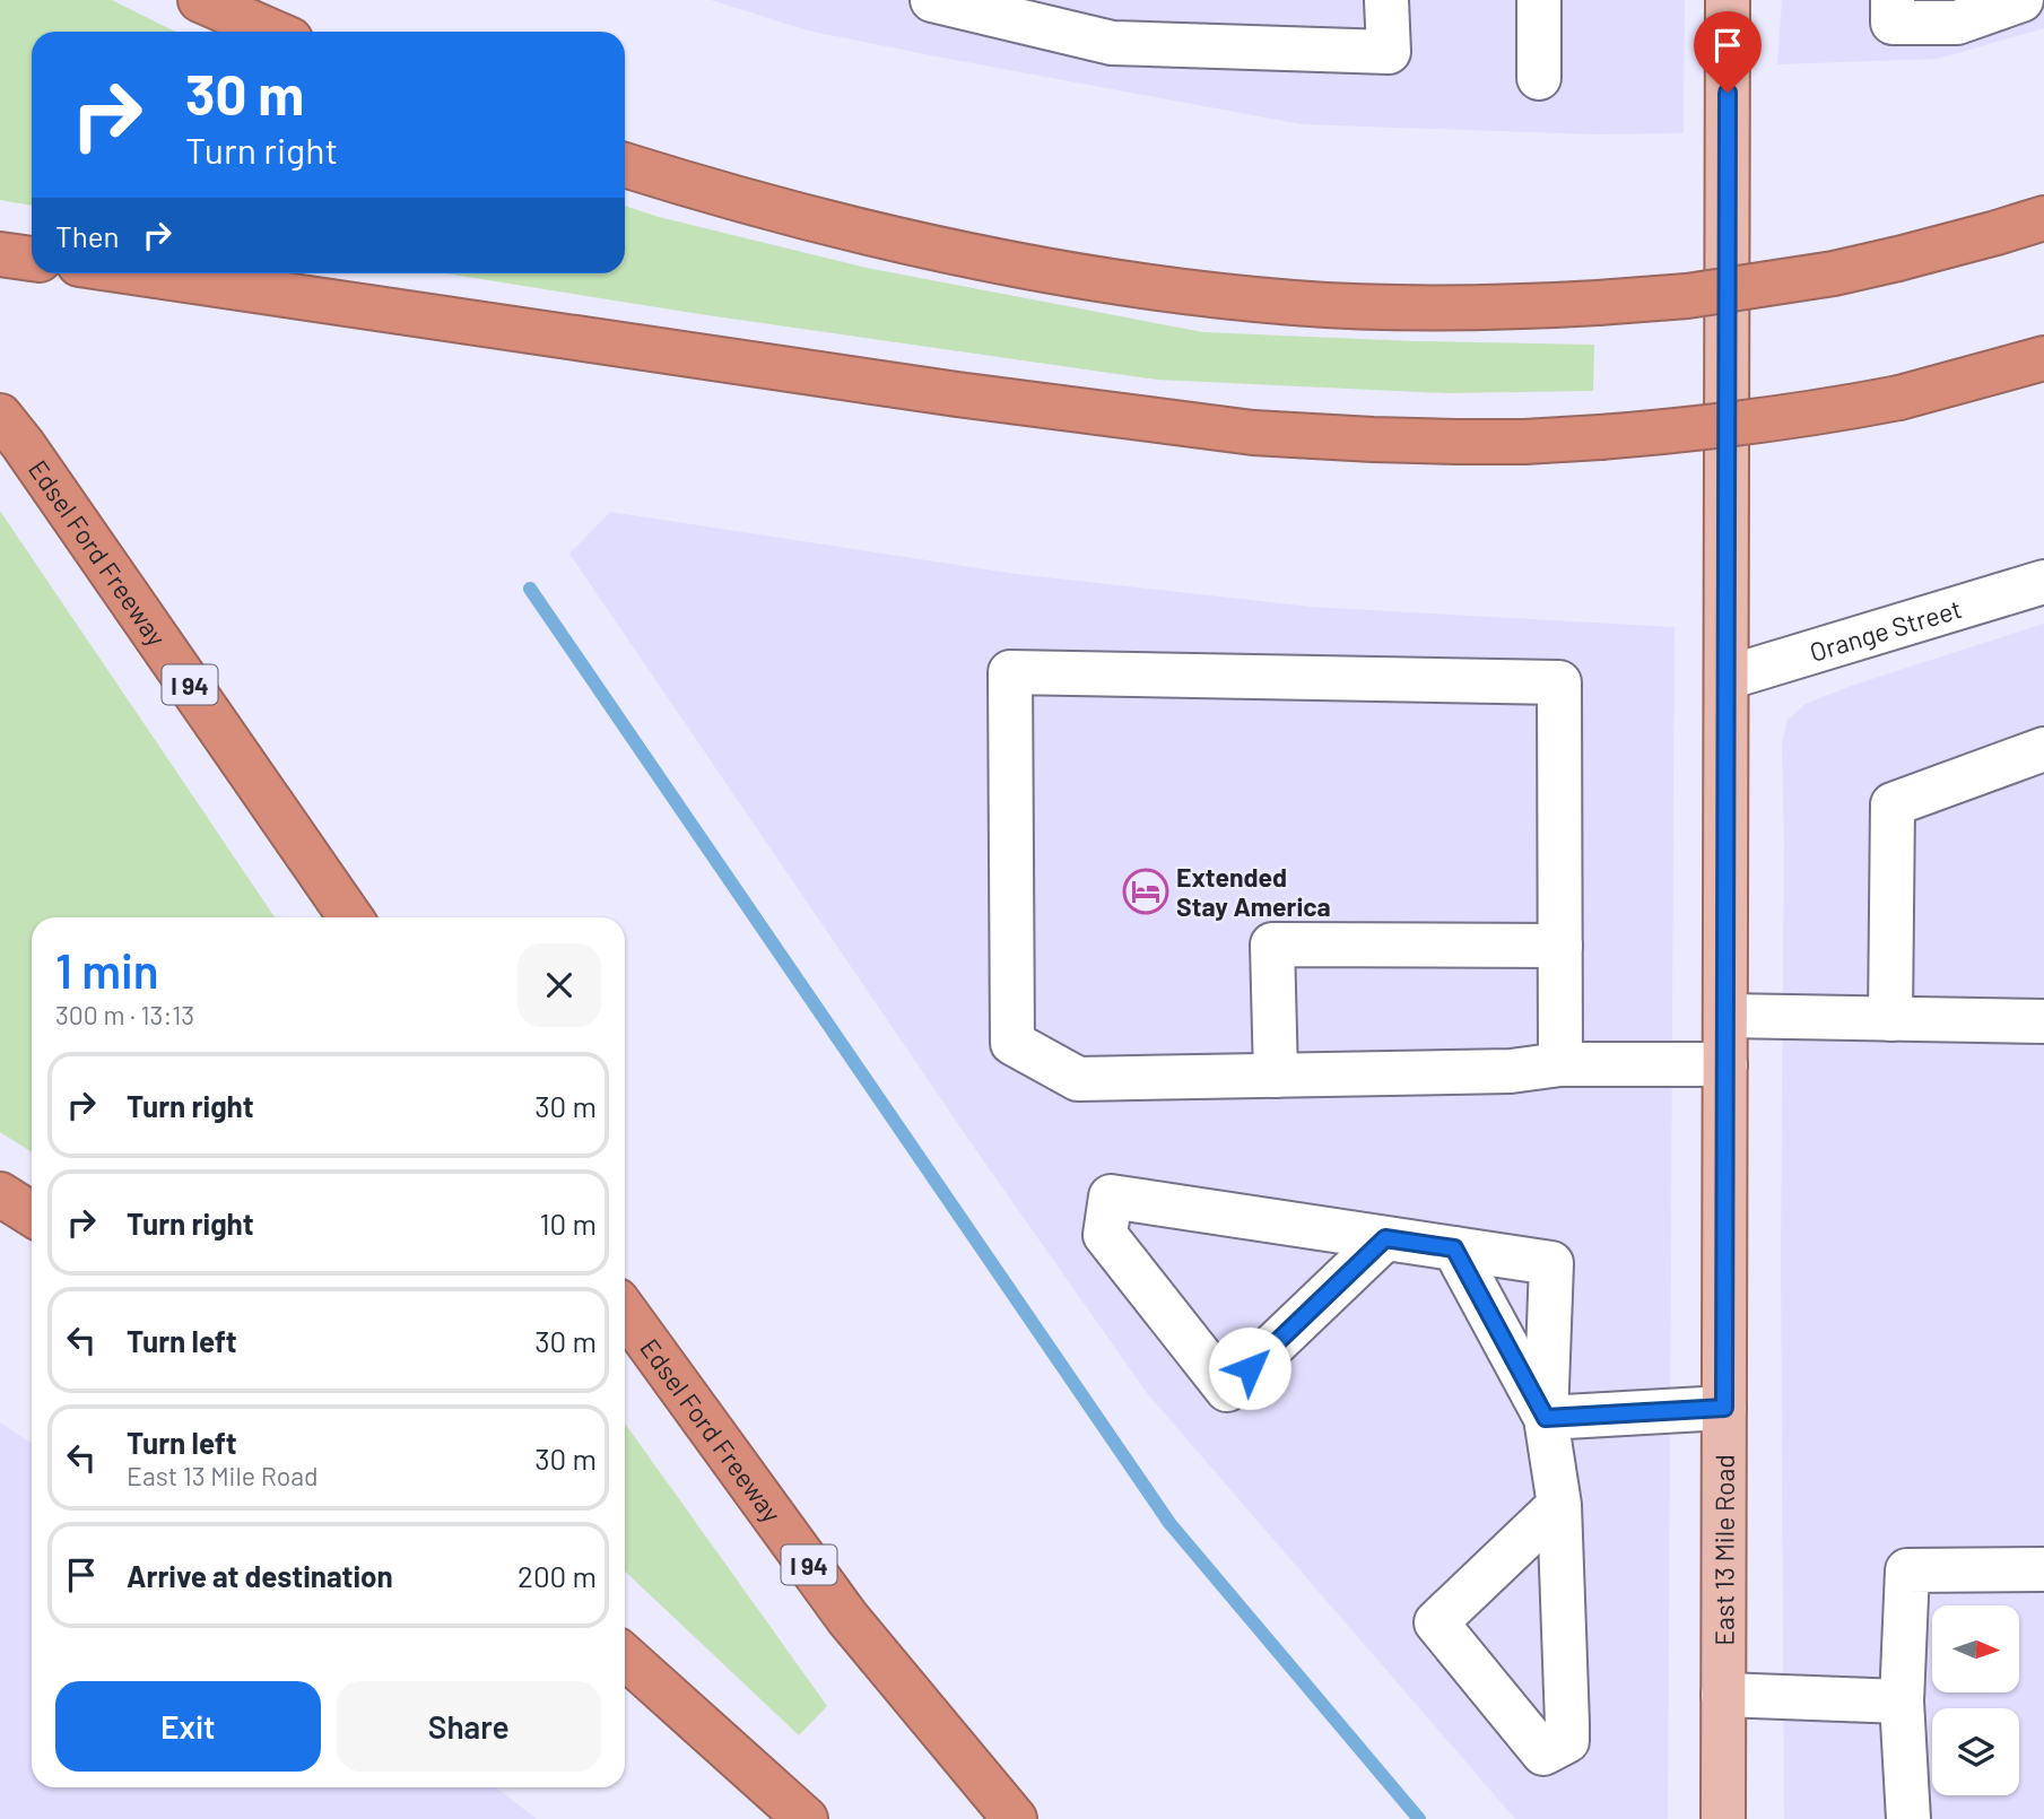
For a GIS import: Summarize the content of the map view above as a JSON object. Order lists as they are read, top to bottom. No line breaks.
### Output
{"streets":{"highway":["Edsel Ford Freeway","I 94"],"main road":["East 13 Mile Road"],"street":["Orange Street"]},"crossings":[["Orange Street","East 13 Mile Road"]],"places":{"hotel":["Extended Stay America"]},"north":"right","page":{"turn":["30 m","Turn right"],"then":"Then","heading":["1 min","300 m · 13:13"],"list":[{"name":"Turn right","value":"30 m"},{"name":"Turn right","value":"10 m"},{"name":"Turn left","value":"30 m"},{"name":"Turn left","note":"East 13 Mile Road","value":"30 m"},{"name":"Arrive at destination","value":"200 m"}],"buttons":["Exit","Share"]}}
